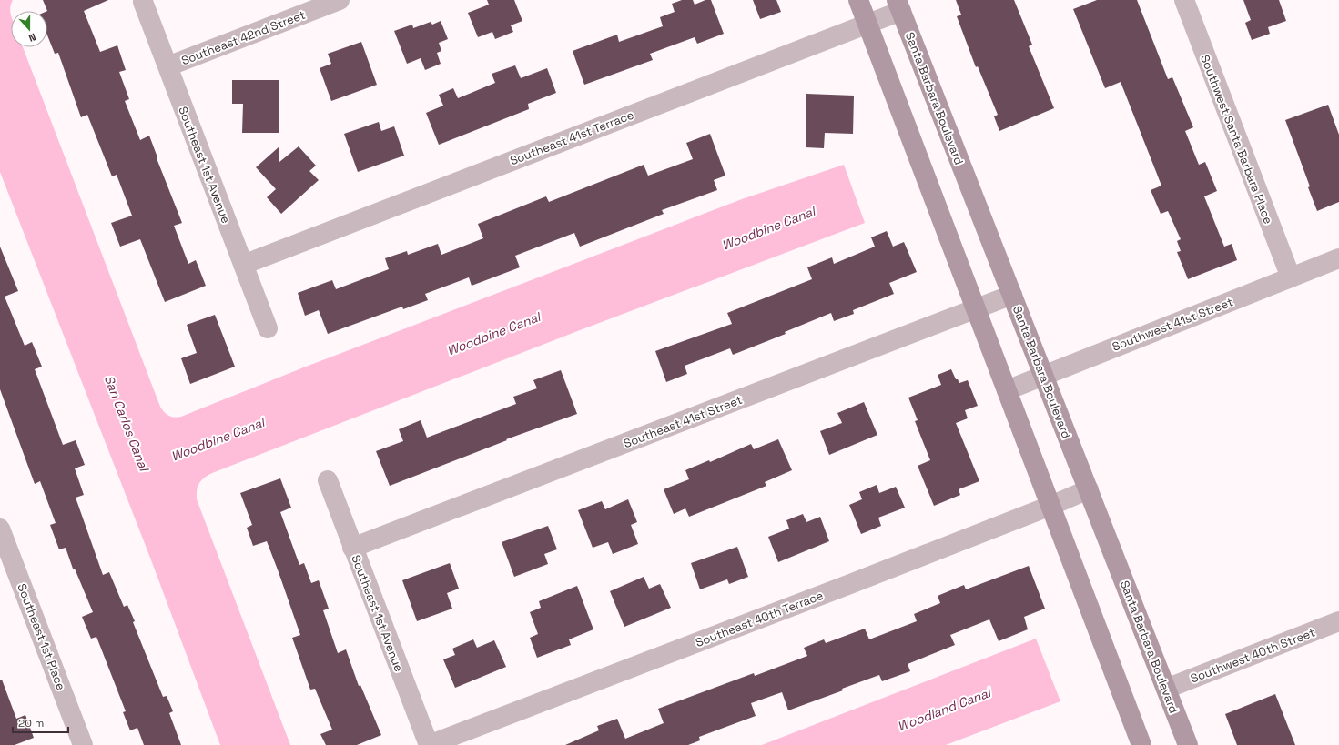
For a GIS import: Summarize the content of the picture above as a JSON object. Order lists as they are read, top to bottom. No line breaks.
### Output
{"streets":{"main road":["Santa Barbara Boulevard"],"street":["Southeast 42nd Street","Southeast 41st Terrace","Southwest Santa Barbara Place","Southeast 1st Avenue","Southwest 41st Street","Southeast 41st Street","Southeast 40th Terrace","Southeast 1st Place","Southwest 40th Street"]},"crossings":[["Southeast 42nd Street","Southeast 1st Avenue"],["Santa Barbara Boulevard","Southeast 41st Terrace"],["Santa Barbara Boulevard","Southwest 41st Street"],["Santa Barbara Boulevard","Southeast 41st Street"],["Santa Barbara Boulevard","Southeast 40th Terrace"],["Santa Barbara Boulevard","Southwest 40th Street"],["Southeast 41st Terrace","Southeast 1st Avenue"],["Southwest Santa Barbara Place","Southwest 41st Street"],["Southeast 1st Avenue","Southeast 41st Street"],["Southeast 1st Avenue","Southeast 40th Terrace"]],"water":["Woodbine Canal","San Carlos Canal","Woodland Canal"],"scale_bar":"20 m","north":"bottom"}
